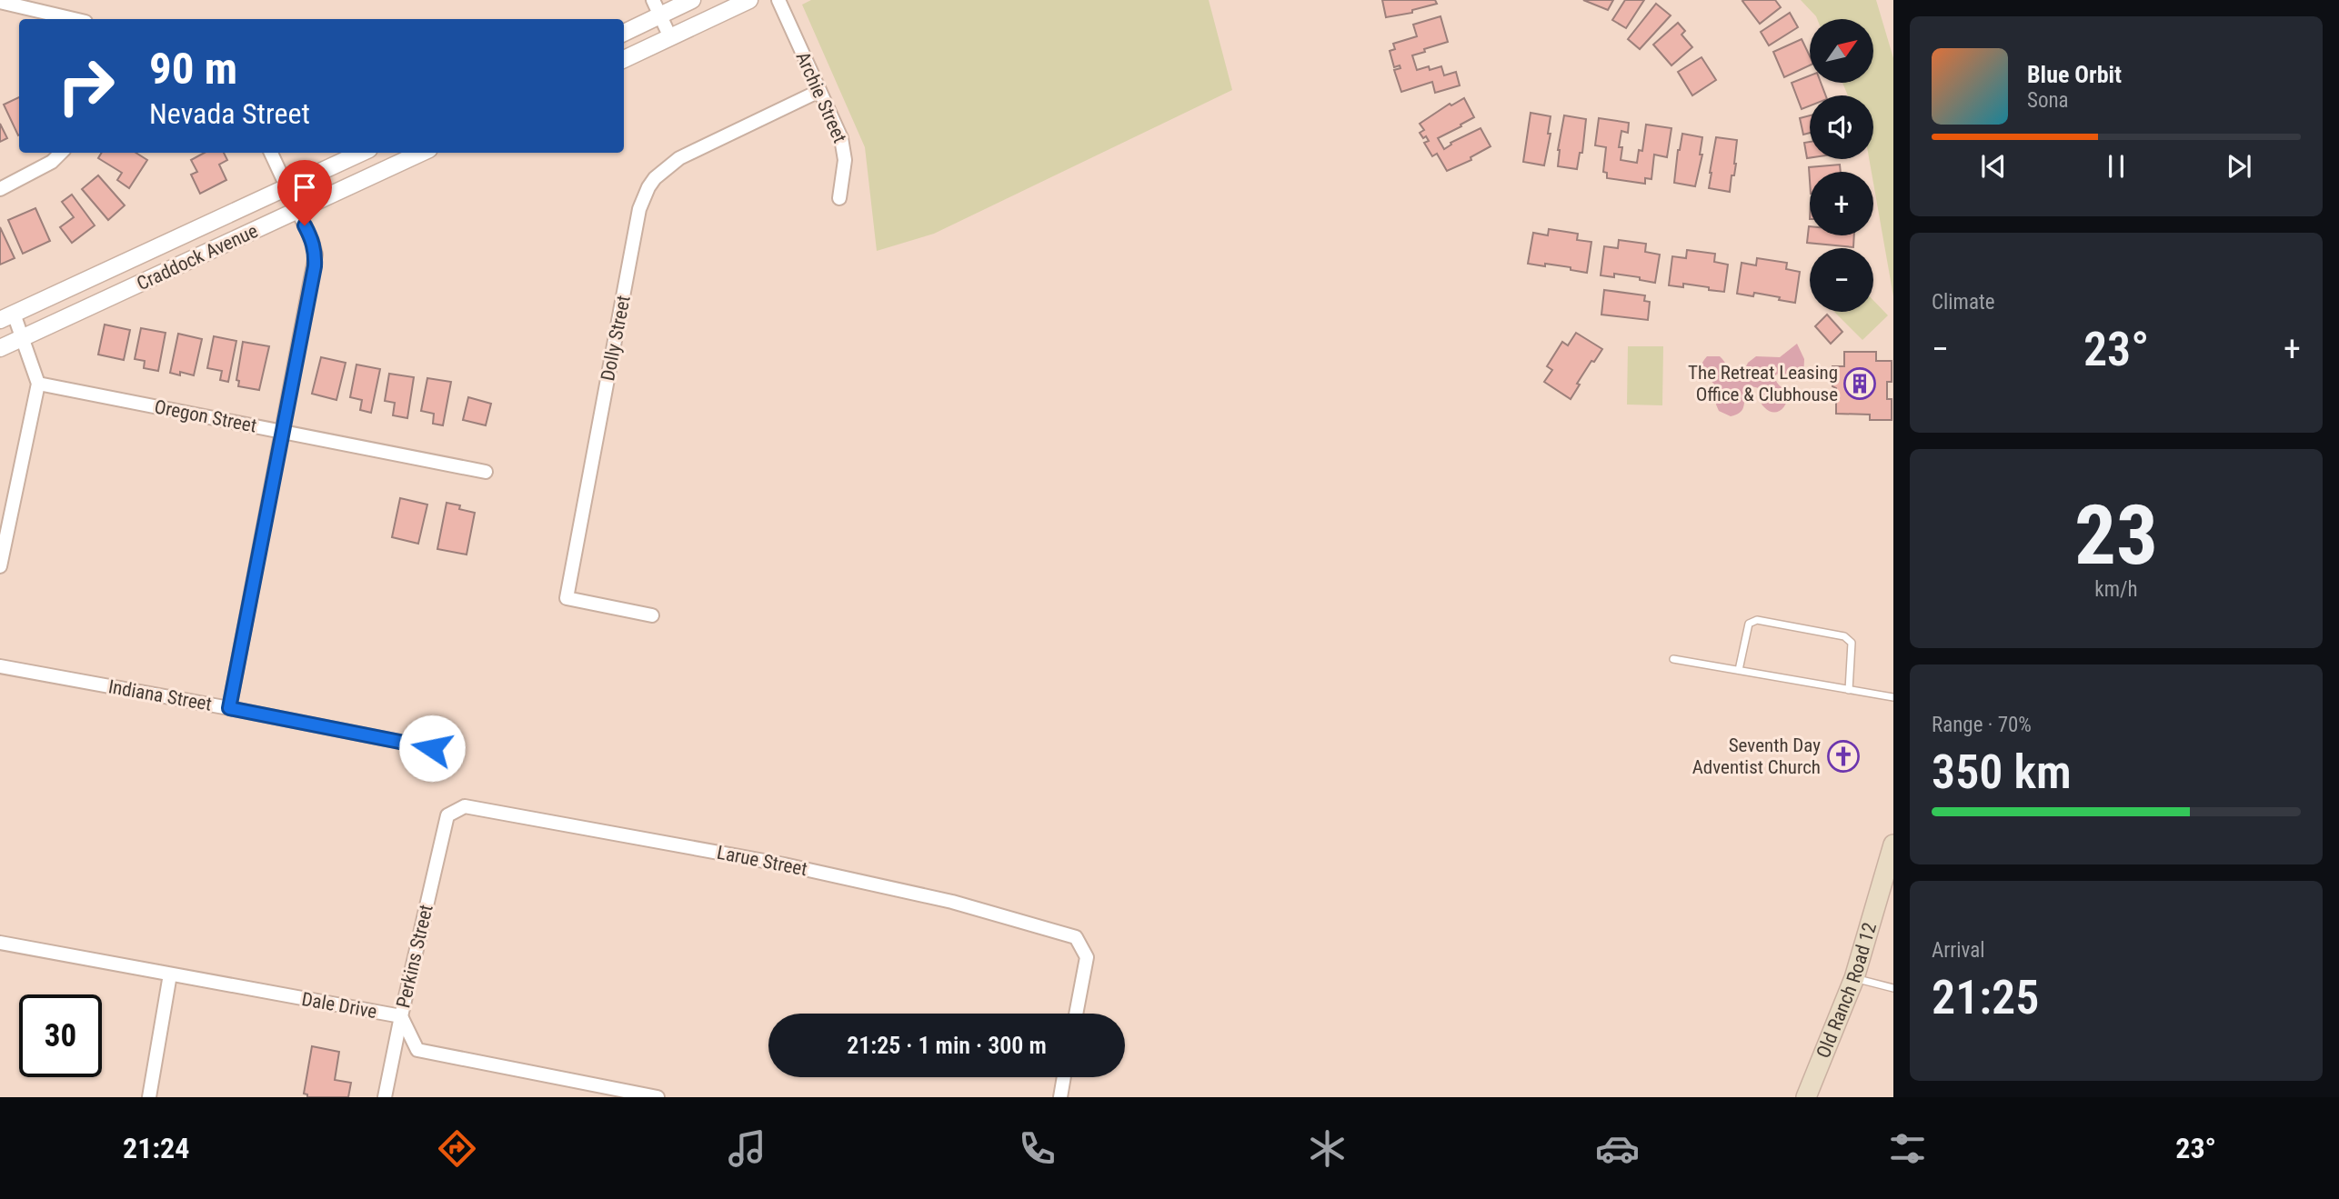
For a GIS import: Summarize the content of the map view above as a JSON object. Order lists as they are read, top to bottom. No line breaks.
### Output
{"streets":{"main road":["Old Ranch Road 12"],"street":["Archie Street","Craddock Avenue","Dolly Street","Oregon Street","Indiana Street","Larue Street","Perkins Street","Dale Drive"]},"crossings":[["Archie Street","Dolly Street"],["Larue Street","Perkins Street"],["Perkins Street","Dale Drive"]],"places":{"building":["The Retreat Leasing Office & Clubhouse"],"church":["Seventh Day Adventist Church"]},"north":"top right","page":{"map_buttons":["+","−"],"turn":["90 m","Nevada Street"],"song":["Blue Orbit","Sona"],"tile":["Climate",["23","km/h"],["Range · 70%","350 km"],["Arrival","21:25"]],"heat":["−","23°","+"],"limit":"30","trip":"21:25 · 1 min · 300 m","tabs":["21:24","23°"]}}
